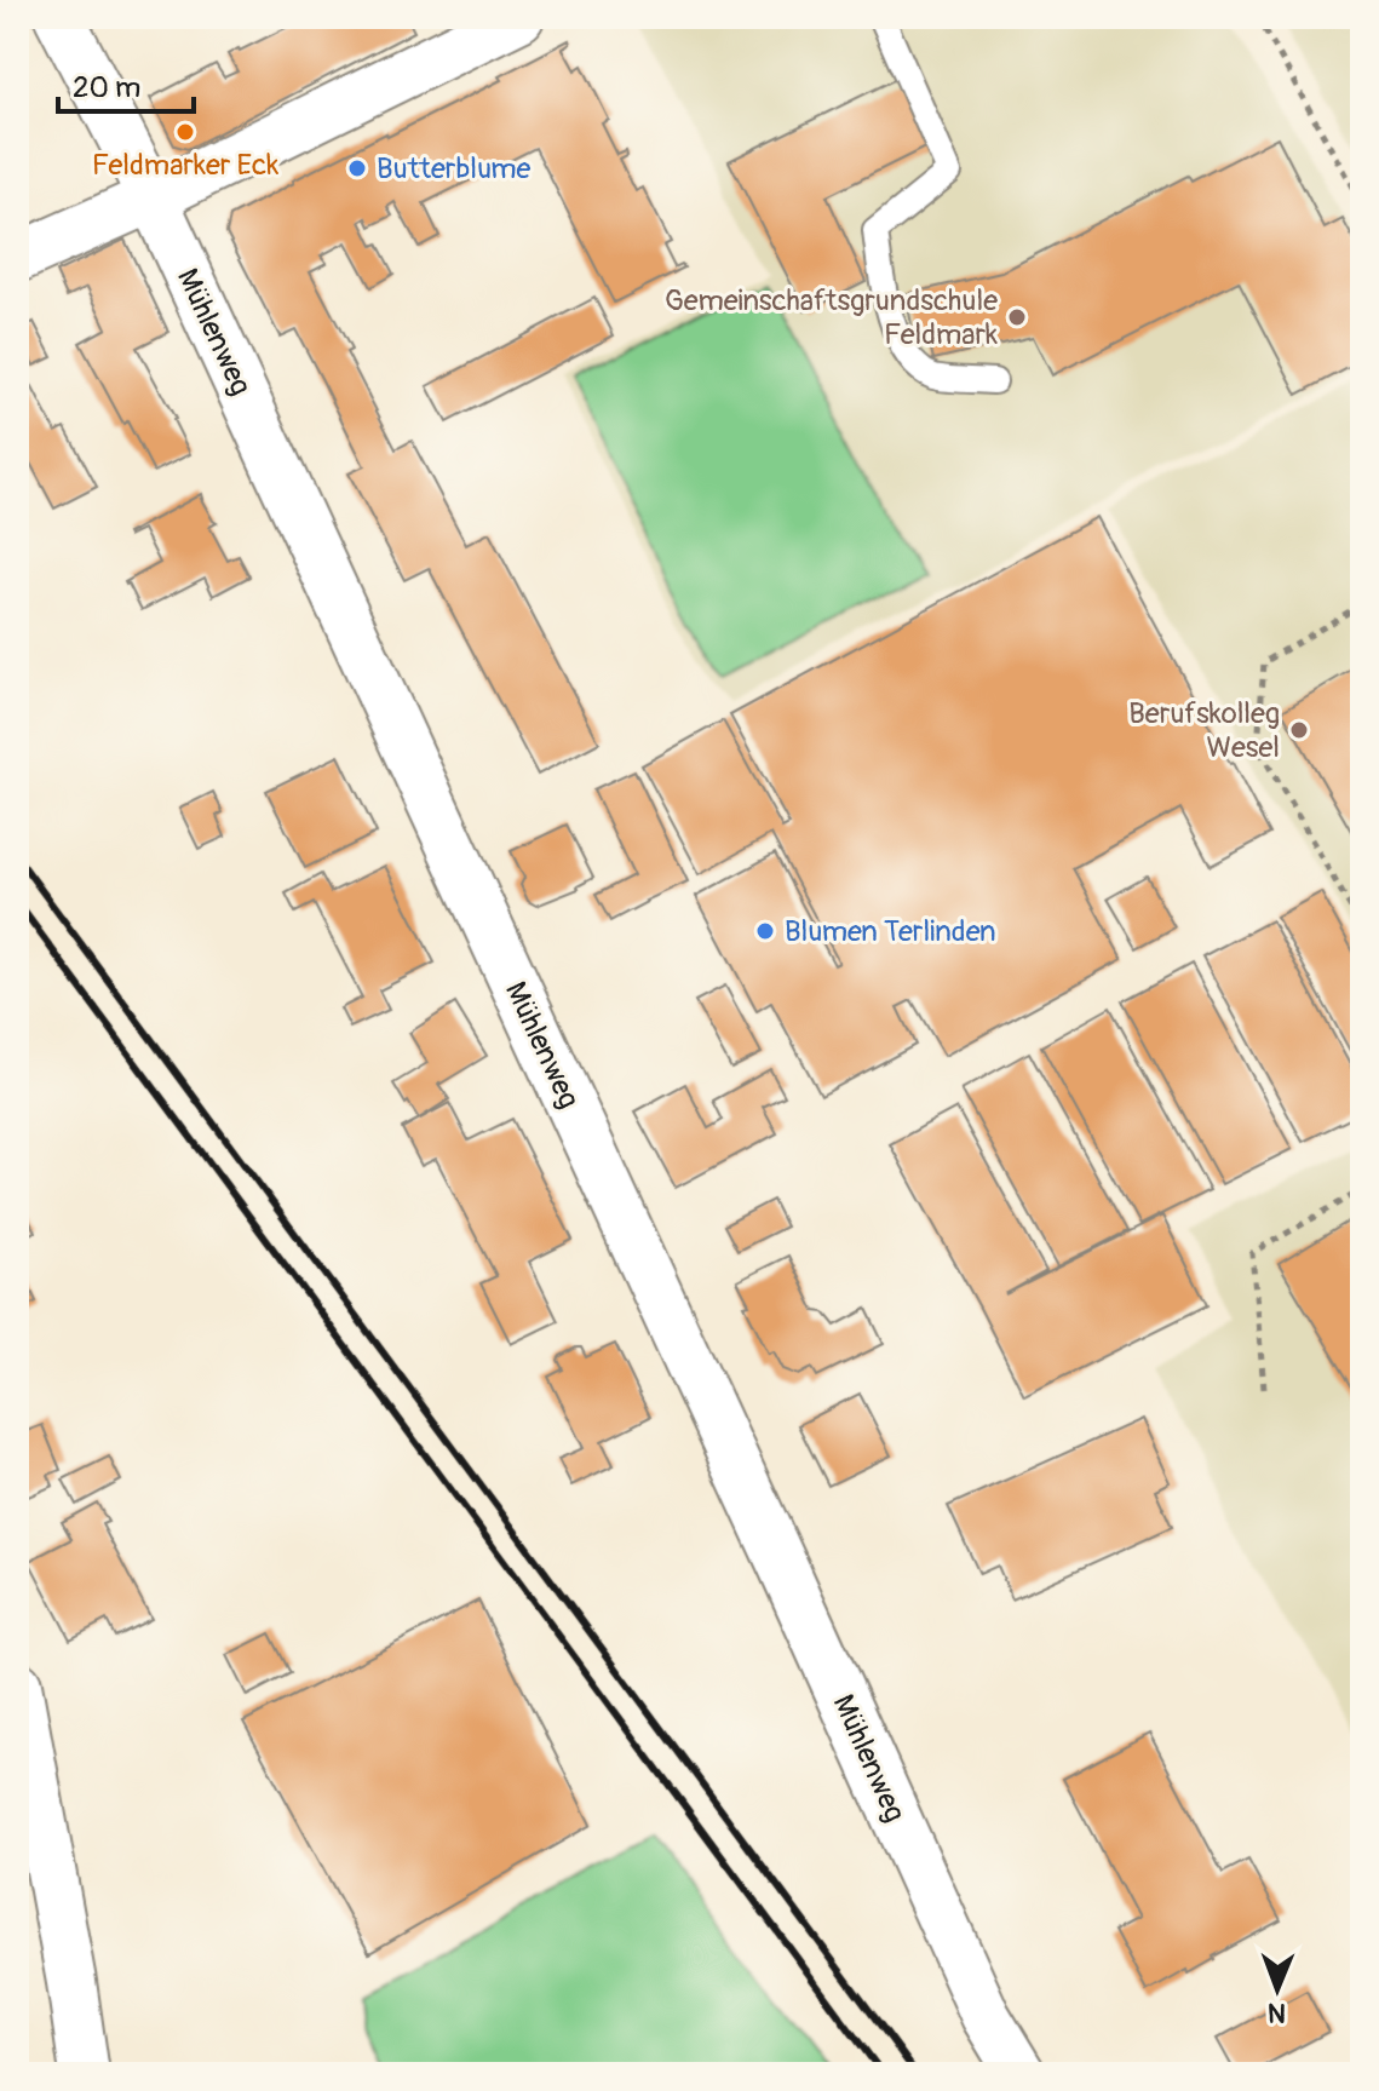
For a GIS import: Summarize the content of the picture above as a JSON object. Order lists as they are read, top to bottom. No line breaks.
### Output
{"streets":{"street":["Mühlenweg"]},"places":["Feldmarker Eck","Butterblume","Gemeinschaftsgrundschule Feldmark","Berufskolleg Wesel","Blumen Terlinden"],"scale_bar":"20 m","north":"bottom"}
